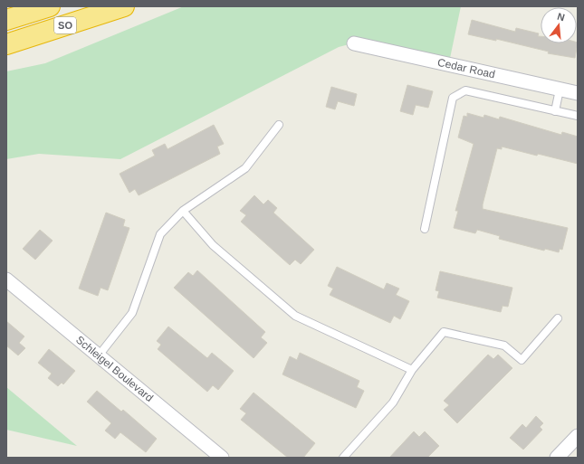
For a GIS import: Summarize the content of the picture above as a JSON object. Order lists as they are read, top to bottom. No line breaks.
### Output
{"streets":{"highway":["SO"],"street":["Cedar Road","Schleigel Boulevard"]},"north":"top"}
